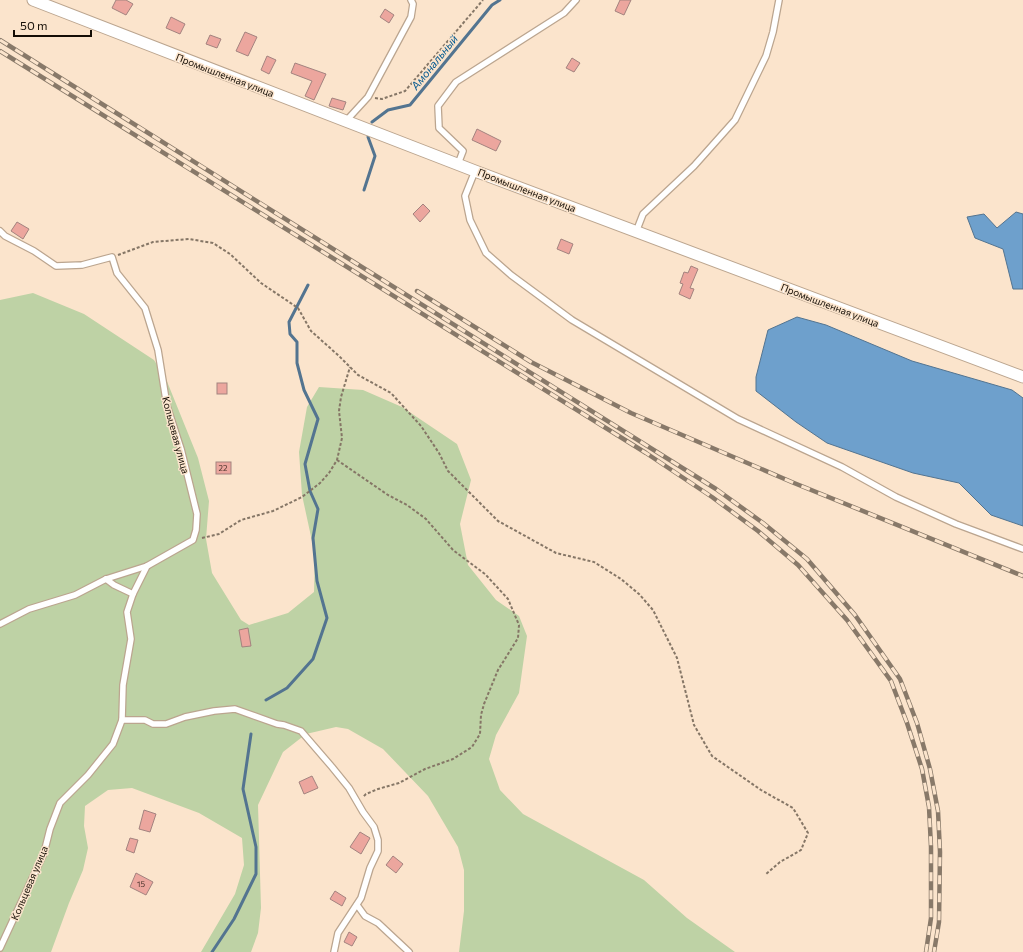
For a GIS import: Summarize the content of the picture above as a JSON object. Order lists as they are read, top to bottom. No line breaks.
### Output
{"streets":{"street":["Промышленная улица"],"lane":["Кольцевая улица"]},"water":["Амональный"],"house_numbers":["22","15"],"scale_bar":"50 m"}
